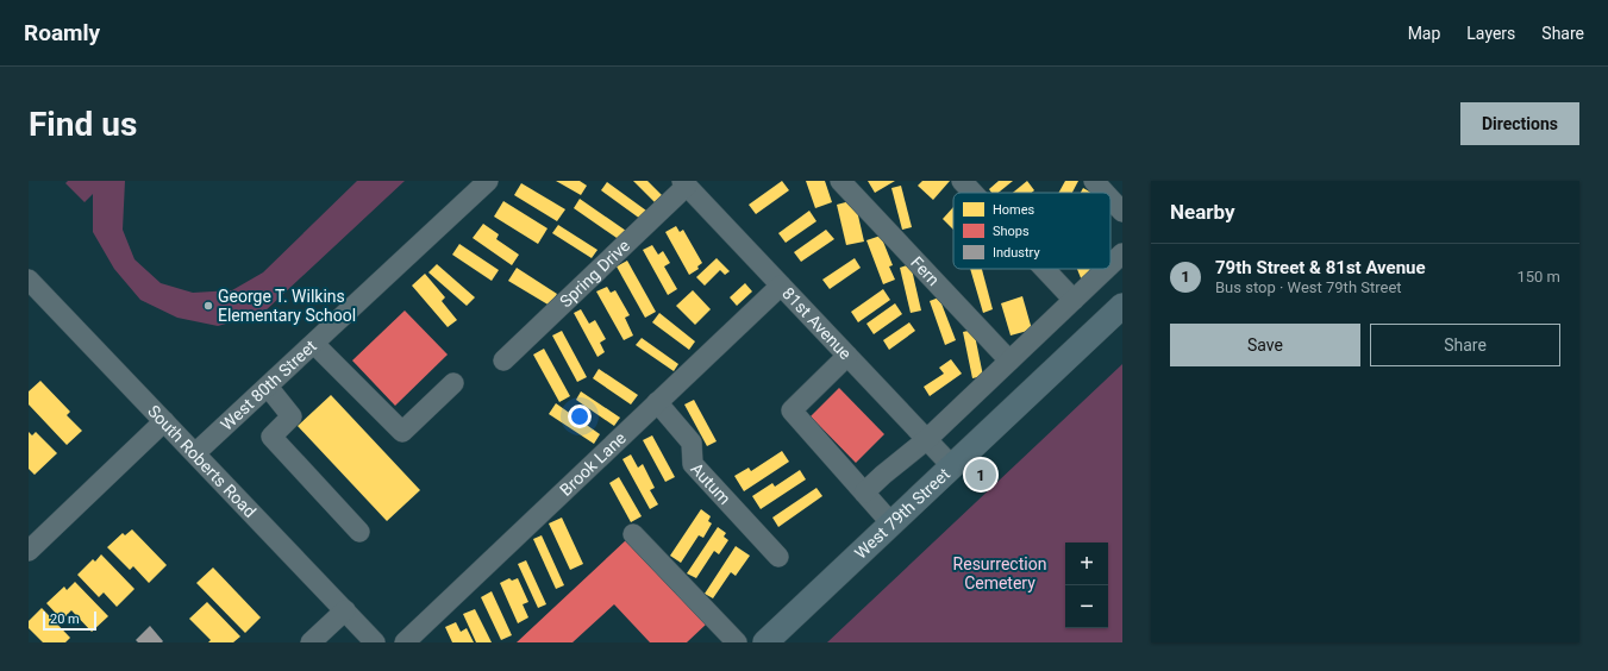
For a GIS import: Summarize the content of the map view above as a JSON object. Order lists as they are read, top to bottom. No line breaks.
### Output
{"streets":{"main road":["West 79th Street"],"street":["Fern","Spring Drive","81st Avenue","West 80th Street","South Roberts Road","Brook Lane","Autum"]},"crossings":[["Spring Drive","81st Avenue"],["81st Avenue","Brook Lane"],["81st Avenue","West 79th Street"],["West 80th Street","South Roberts Road"],["Brook Lane","Autum"]],"parks":["Resurrection Cemetery"],"places":["George T. Wilkins Elementary School"],"legend":["Homes","Shops","Industry"],"scale_bar":"20 m","page":{"header":"Roamly","nav":["Map","Layers","Share"],"buttons":["Directions",["Save","Share"]],"title":"Find us","heading":"Nearby","list":[{"mark":"1","name":"79th Street & 81st Avenue","note":"Bus stop · West 79th Street","value":"150 m"}],"pins":"1","map_buttons":["+","−"],"scale":"20 m"}}
